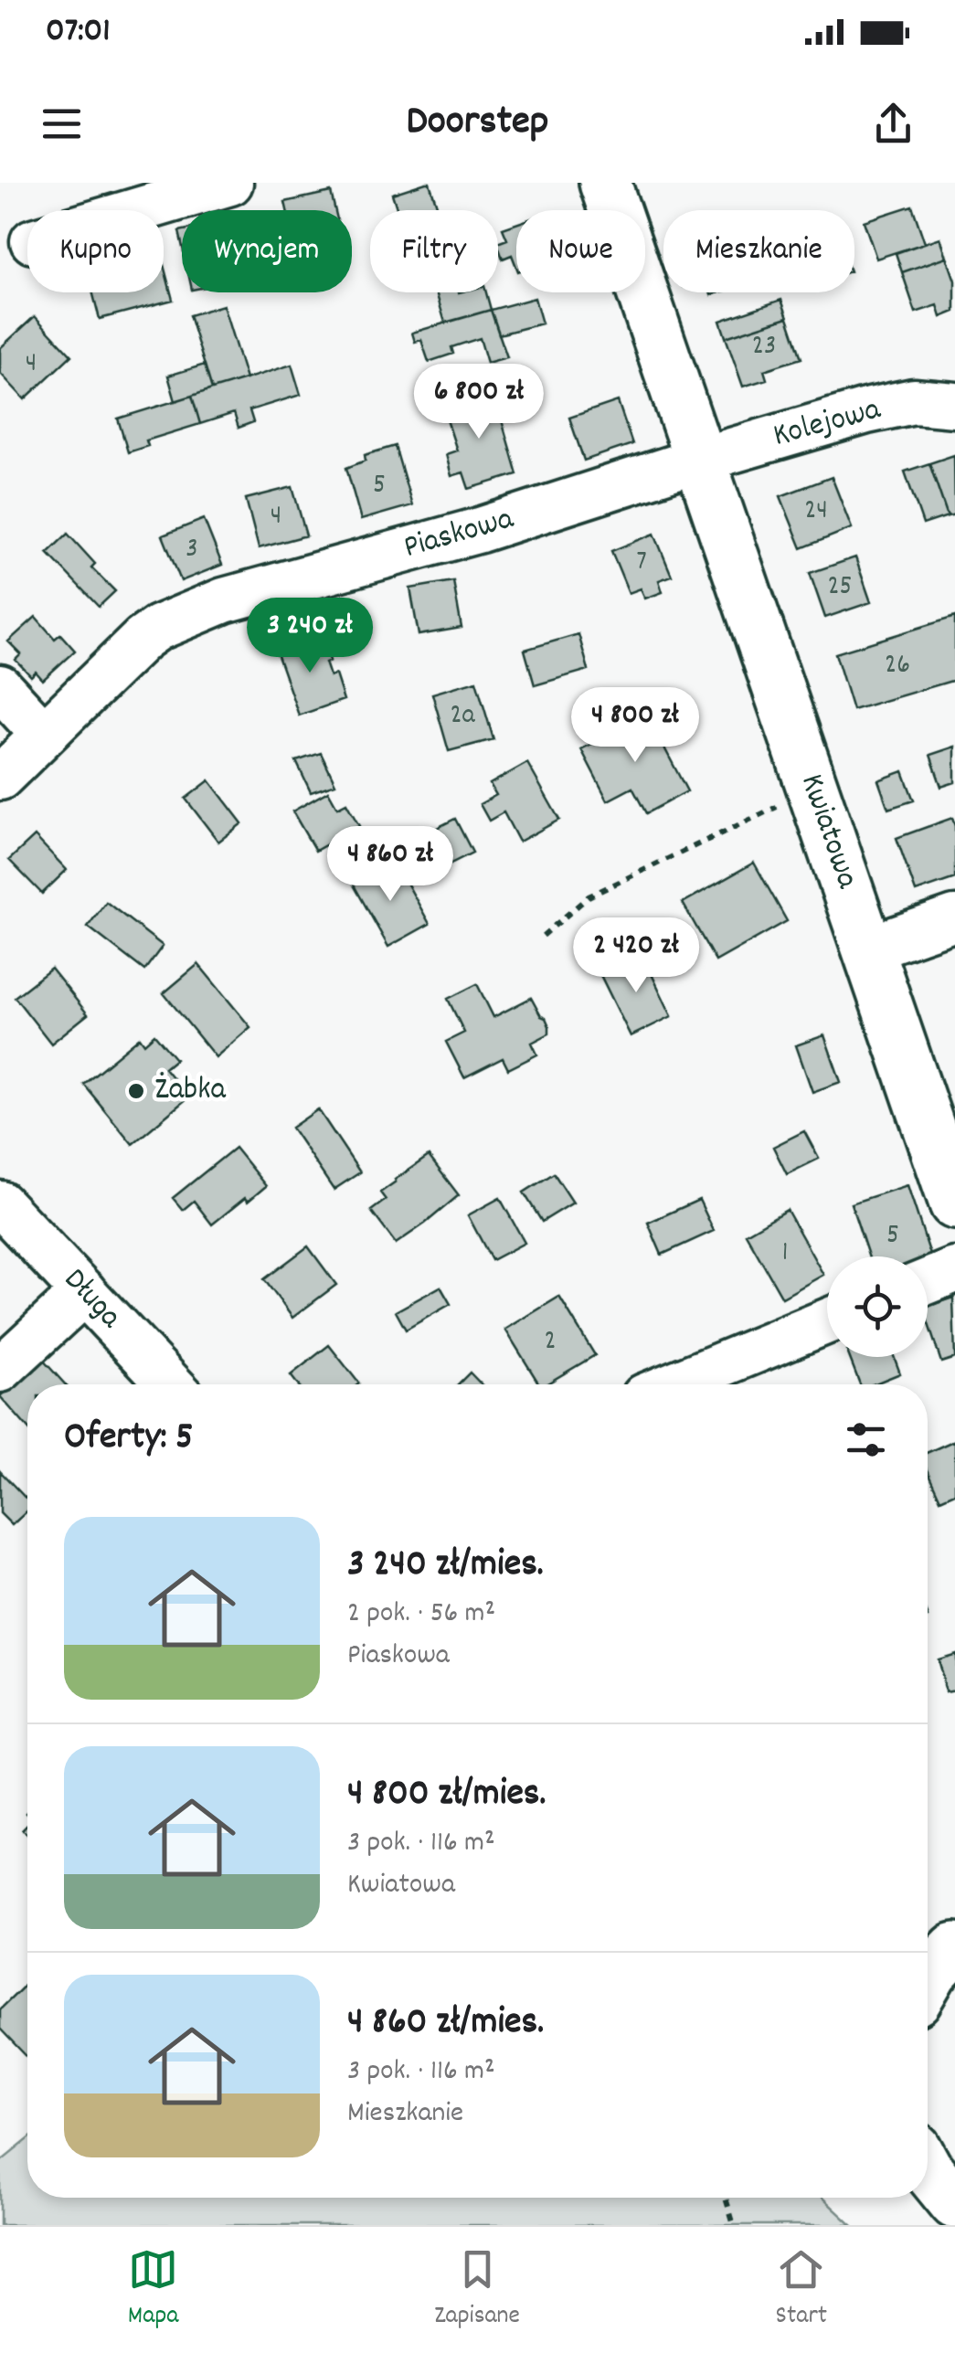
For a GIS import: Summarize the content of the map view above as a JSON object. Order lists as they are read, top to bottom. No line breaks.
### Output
{"streets":{"main road":["Kwiatowa"],"street":["Kolejowa","Piaskowa","Długa"]},"crossings":[["Kolejowa","Piaskowa"],["Kolejowa","Kwiatowa"],["Piaskowa","Kwiatowa"]],"places":["Żabka"],"house_numbers":["23","4","5","24","4","3","7","25","26","2a","5","1","2"],"page":{"status":"07:01","header":"Doorstep","chip":["Kupno","Wynajem","Filtry","Nowe","Mieszkanie"],"price":["6 800 zł","3 240 zł","4 800 zł","4 860 zł","2 420 zł"],"heading":"Oferty: 5","list":[{"name":"3 240 zł/mies.","note":"2 pok. · 56 m² · Piaskowa"},{"name":"4 800 zł/mies.","note":"3 pok. · 116 m² · Kwiatowa"},{"name":"4 860 zł/mies.","note":"3 pok. · 116 m² · Mieszkanie"}],"tabs":["Mapa","Zapisane","Start"]}}
